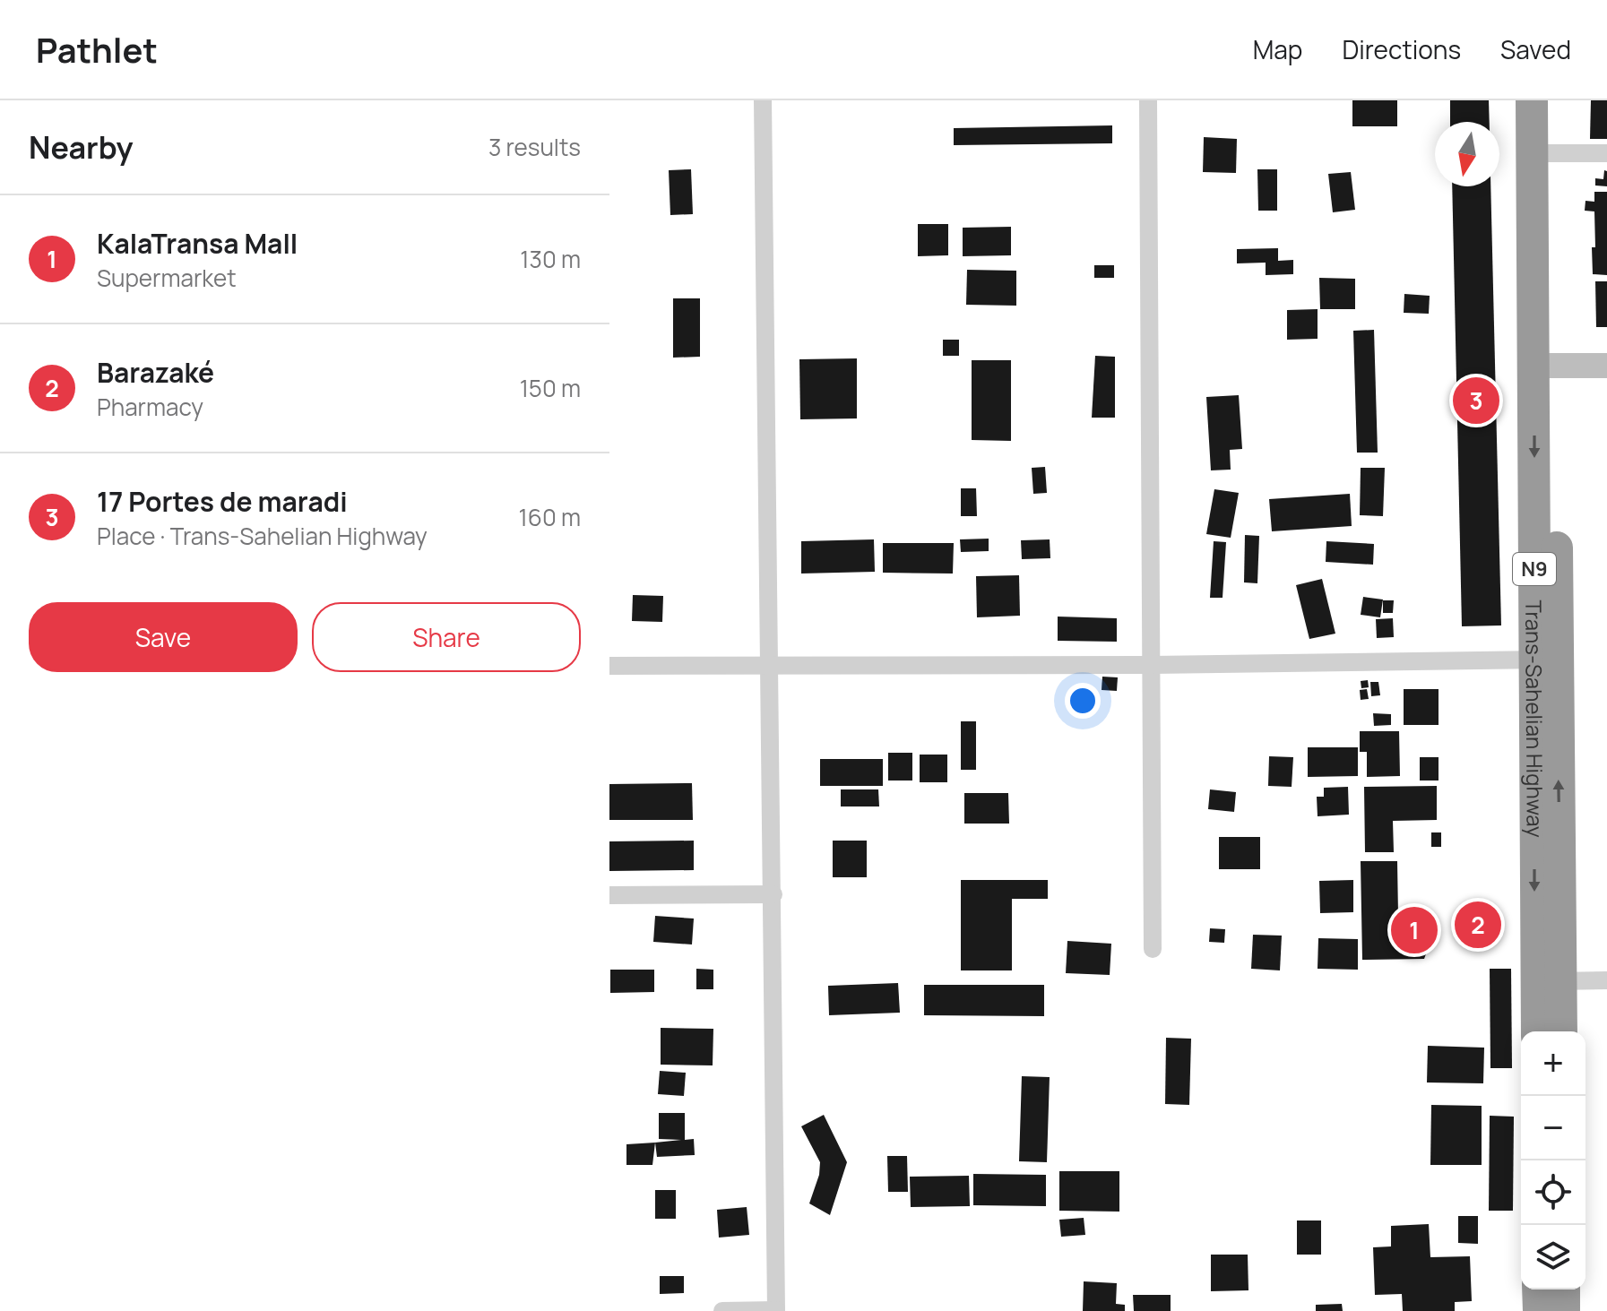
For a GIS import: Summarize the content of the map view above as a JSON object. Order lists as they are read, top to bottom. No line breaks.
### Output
{"streets":{"highway":["N9","Trans-Sahelian Highway"]},"north":"bottom","page":{"header":"Pathlet","nav":["Map","Directions","Saved"],"heading":["Nearby","3 results"],"list":[{"mark":"1","name":"KalaTransa Mall","note":"Supermarket","value":"130 m"},{"mark":"2","name":"Barazaké","note":"Pharmacy","value":"150 m"},{"mark":"3","name":"17 Portes de maradi","note":"Place · Trans-Sahelian Highway","value":"160 m"}],"pins":["3","2","1"],"buttons":["Save","Share"],"map_buttons":["+","−"]}}
